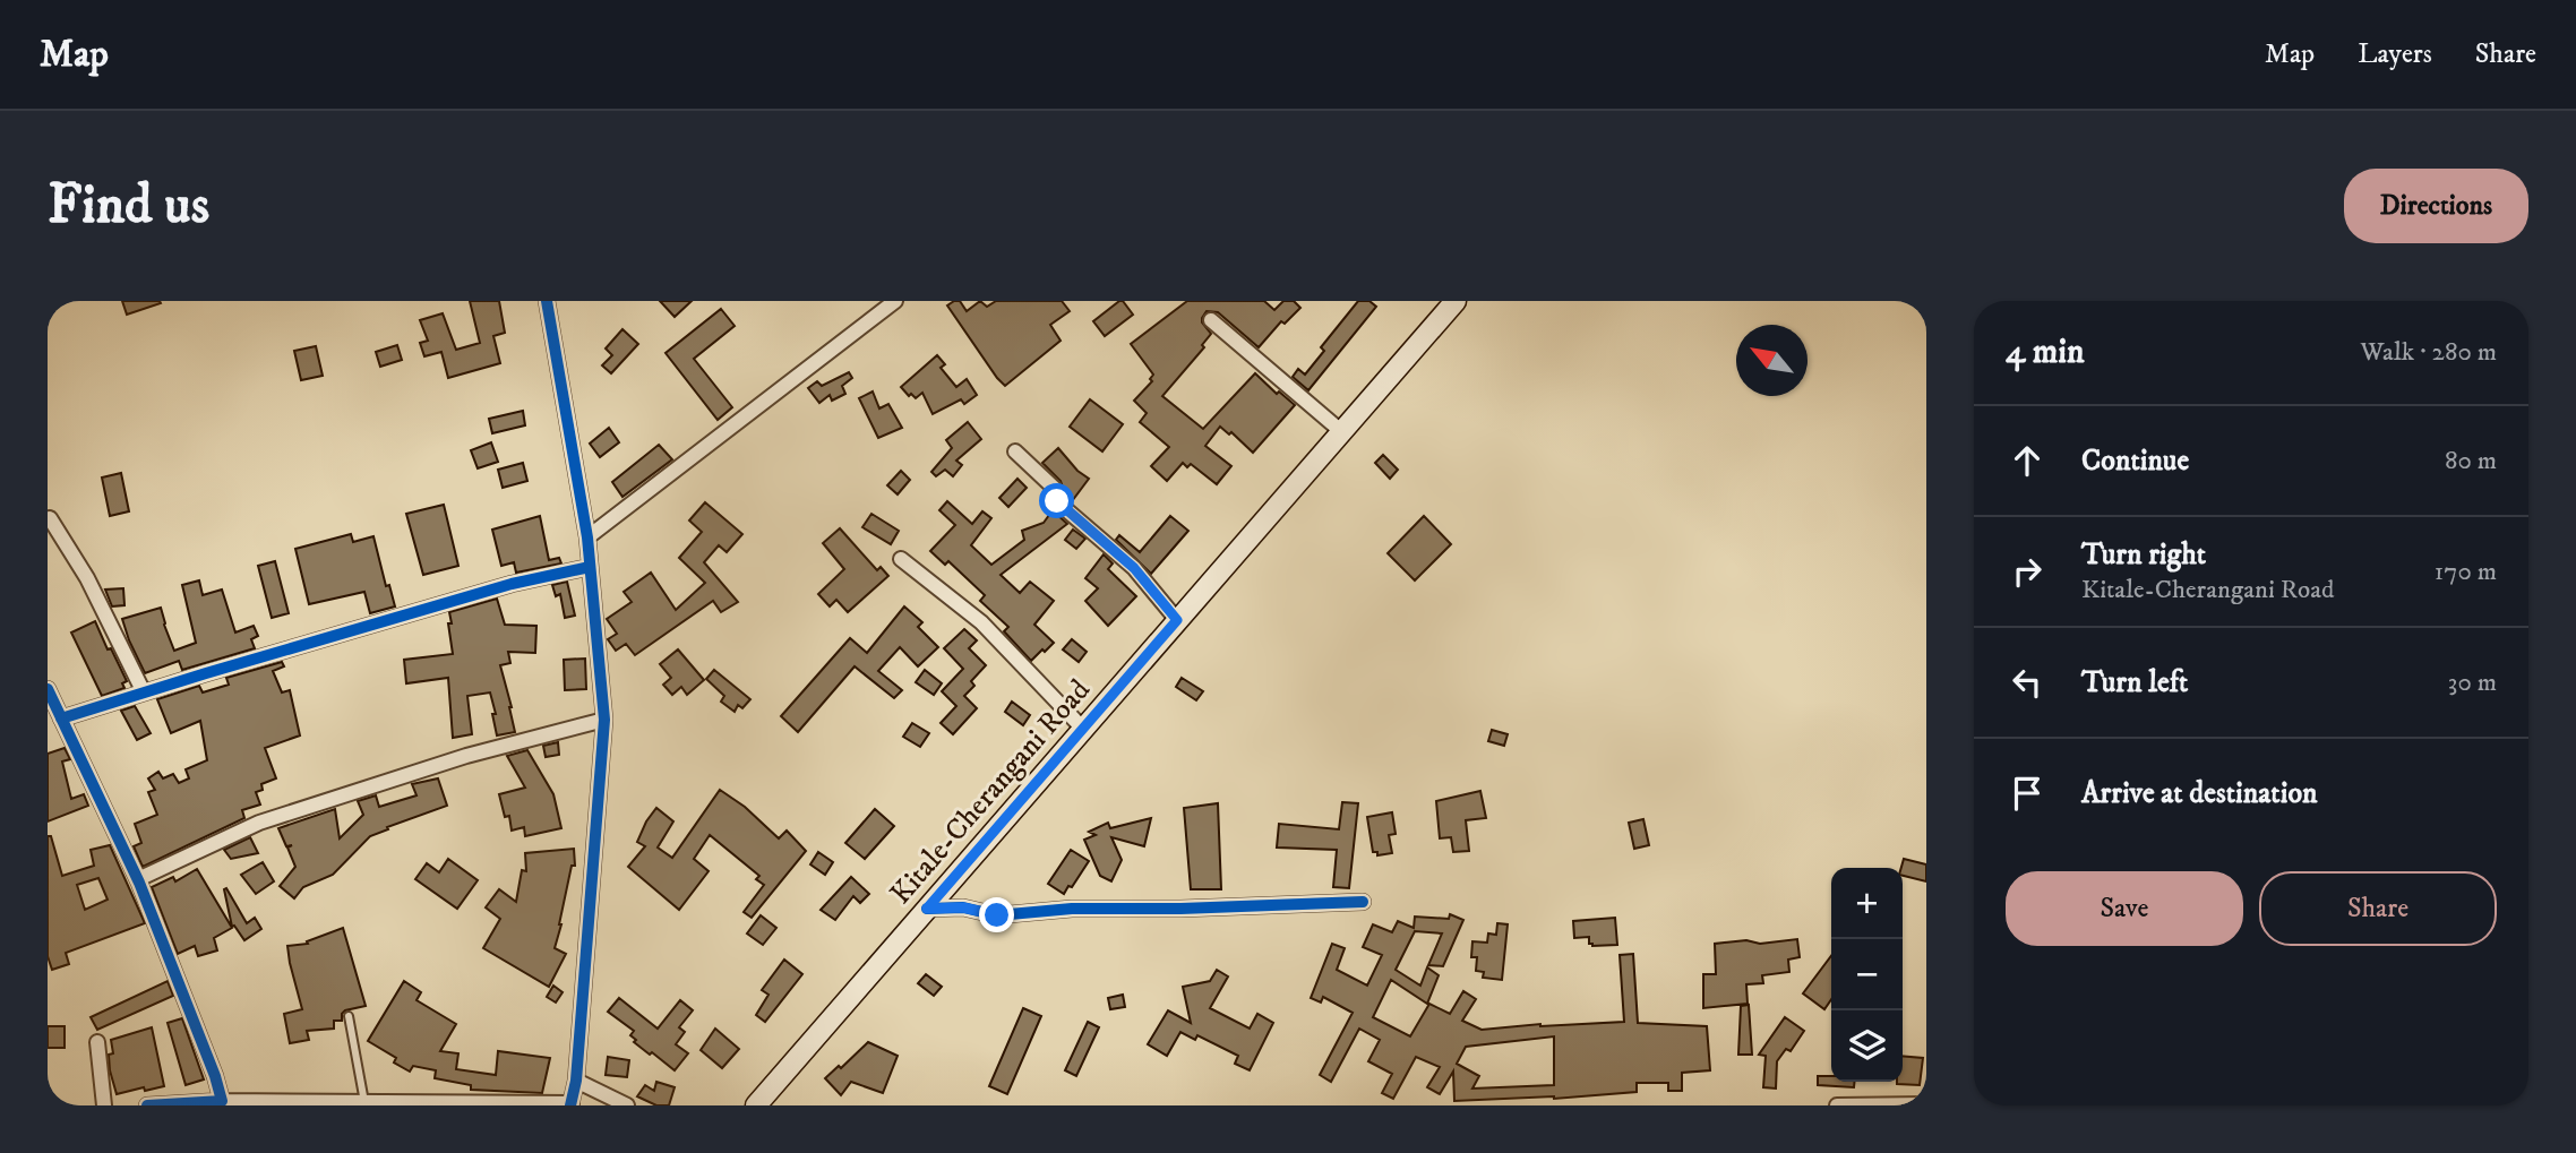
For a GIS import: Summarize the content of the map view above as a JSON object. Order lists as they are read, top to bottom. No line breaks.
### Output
{"streets":{"main road":["Kitale-Cherangani Road"]},"north":"top left","page":{"header":"Map","nav":["Map","Layers","Share"],"buttons":["Directions",["Save","Share"]],"title":"Find us","heading":["4 min","Walk · 280 m"],"list":[["Continue","80 m"],["Turn right","Kitale-Cherangani Road","170 m"],["Turn left","30 m"],"Arrive at destination"],"map_buttons":["+","−"]}}
